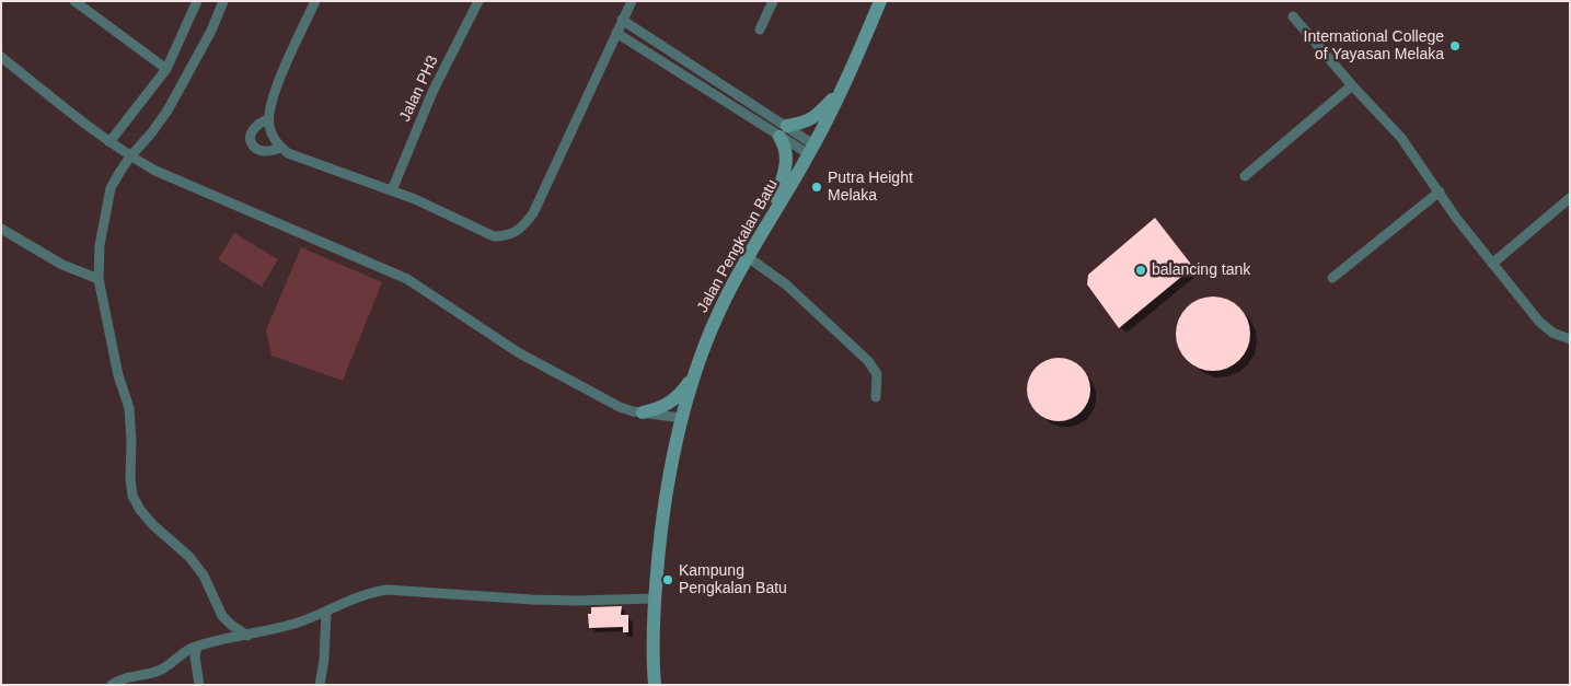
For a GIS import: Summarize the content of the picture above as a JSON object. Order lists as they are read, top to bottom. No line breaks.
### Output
{"streets":{"main road":["Jalan Pengkalan Batu"],"street":["Jalan PH3"]},"places":["International College of Yayasan Melaka","Putra Height Melaka","balancing tank","Kampung Pengkalan Batu"]}
